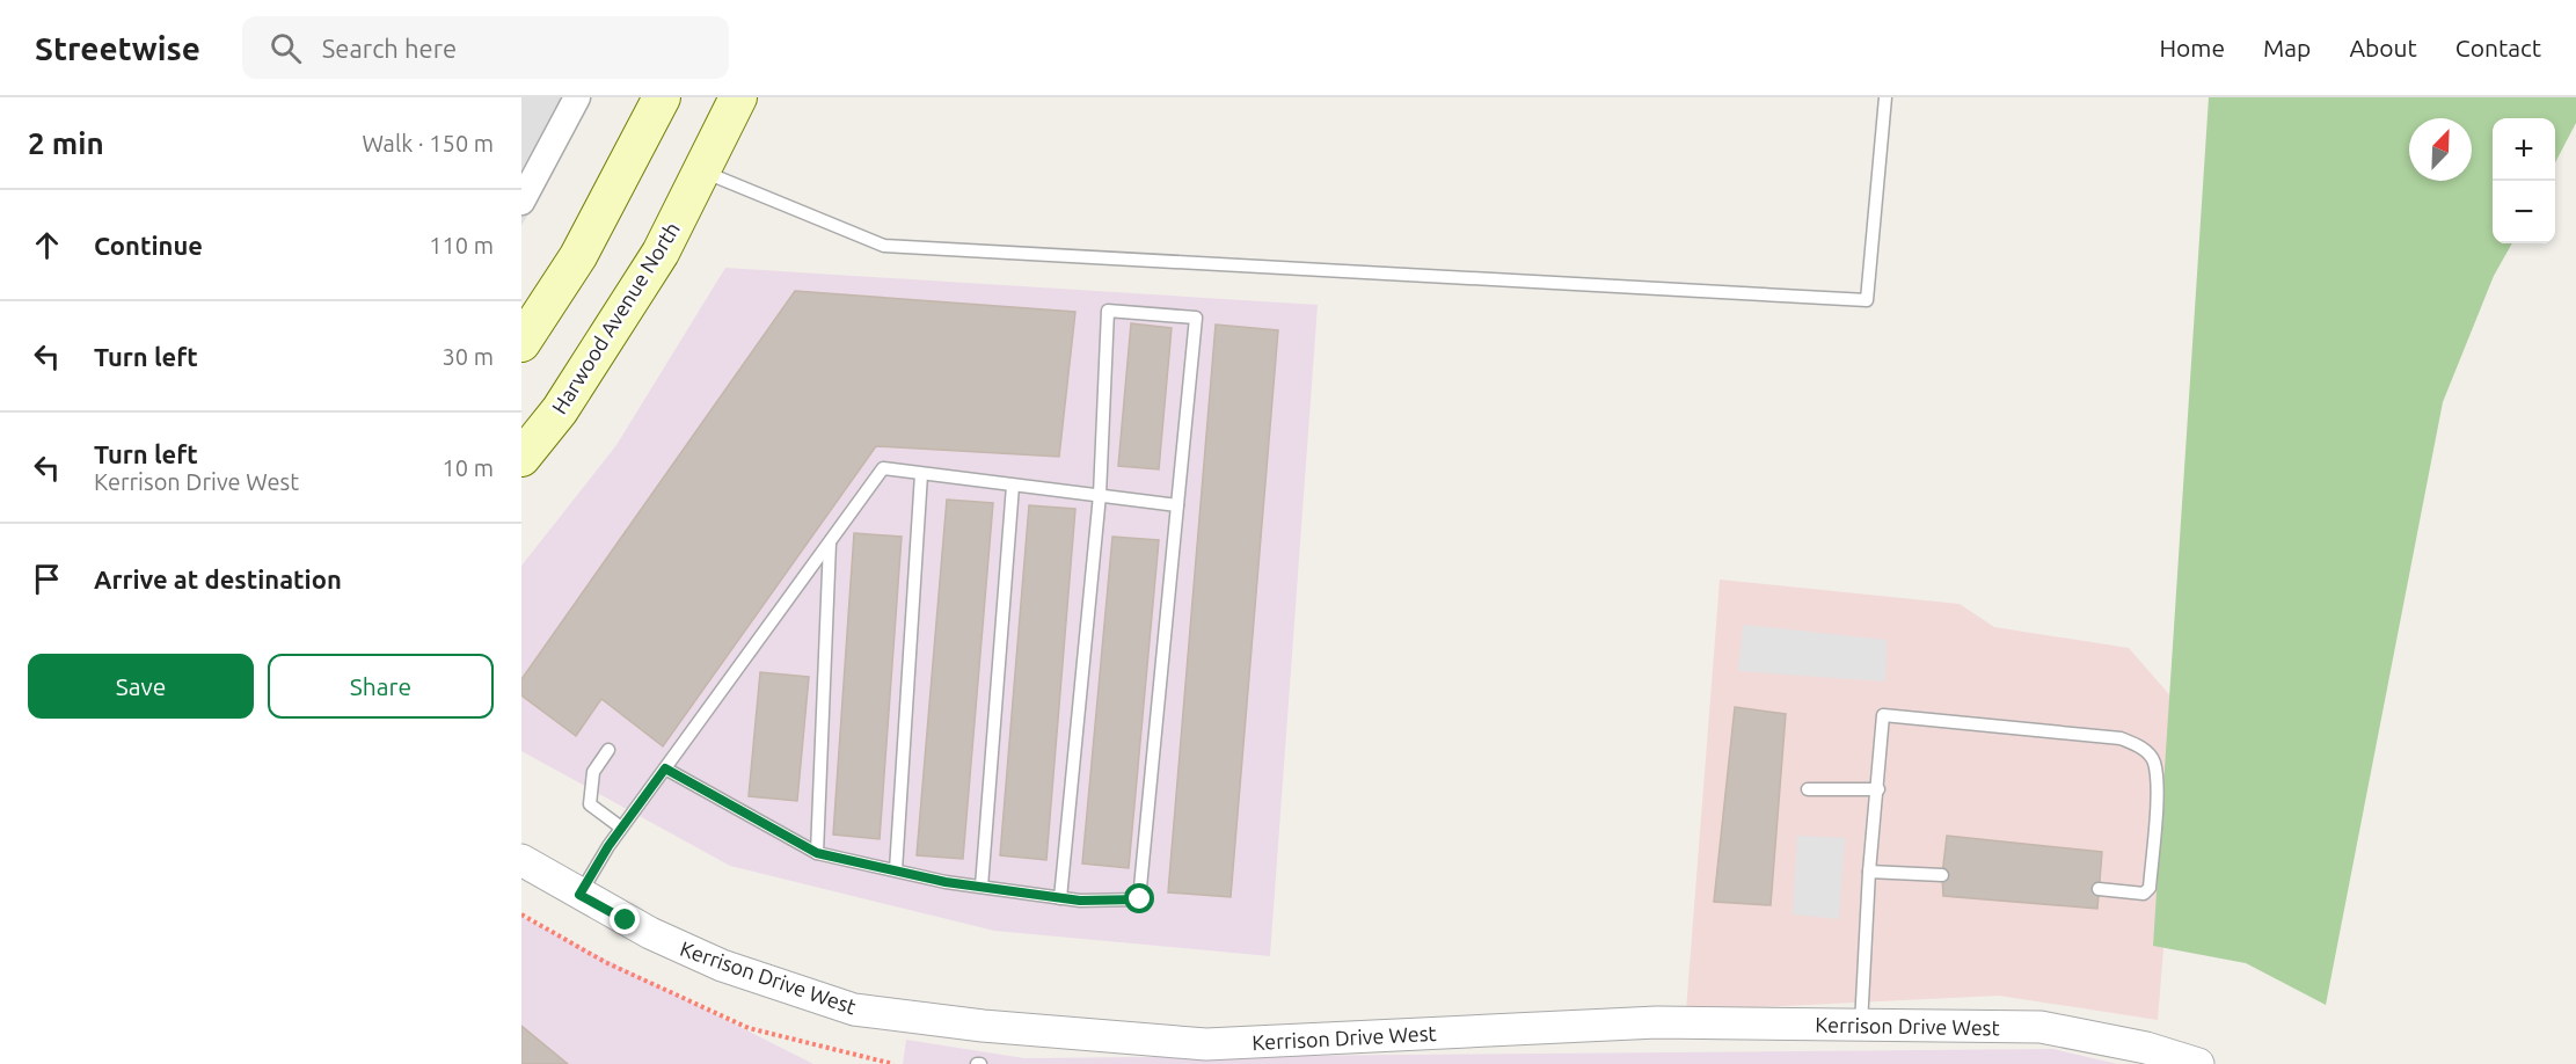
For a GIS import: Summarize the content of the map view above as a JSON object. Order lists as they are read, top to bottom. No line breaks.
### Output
{"streets":{"main road":["Harwood Avenue North"],"street":["Kerrison Drive West"]},"north":"top right","page":{"header":"Streetwise","search":"Search here","nav":["Home","Map","About","Contact"],"heading":["2 min","Walk · 150 m"],"map_buttons":["+","−"],"list":[["Continue","110 m"],["Turn left","30 m"],["Turn left","Kerrison Drive West","10 m"],"Arrive at destination"],"buttons":["Save","Share"]}}
